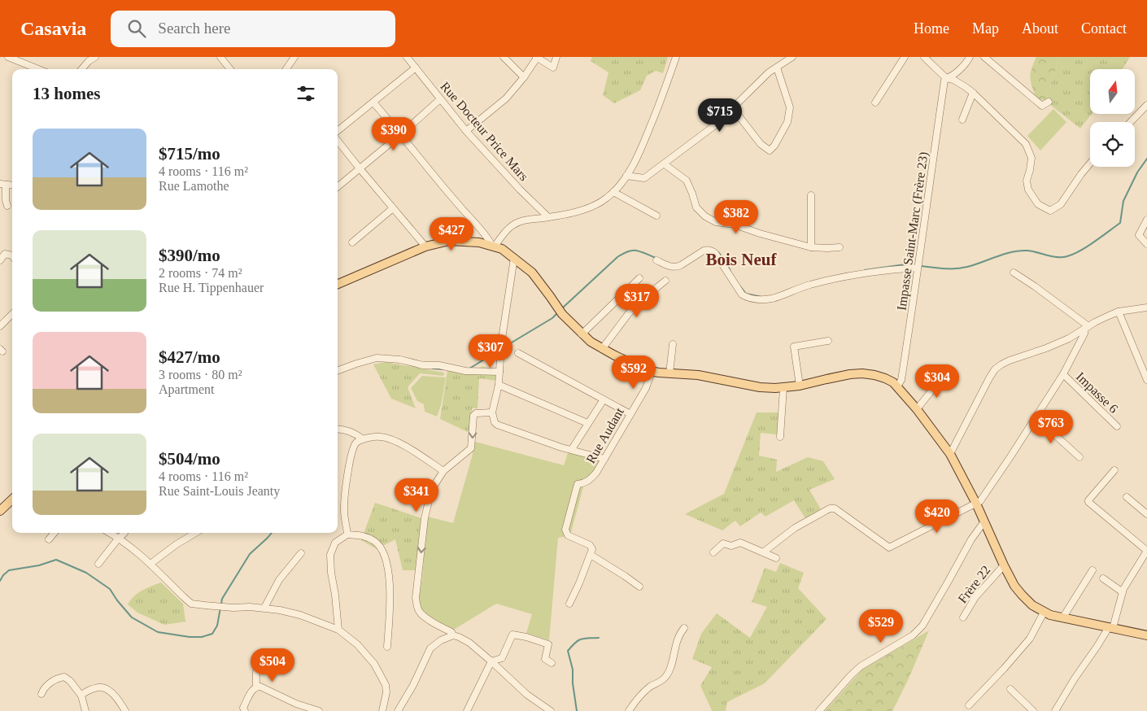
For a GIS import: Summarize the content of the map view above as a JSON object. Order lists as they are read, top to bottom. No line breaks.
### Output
{"streets":{"street":["Rue Docteur Price Mars","Impasse Saint-Marc (Frère 23)","Impasse 6","Rue Audant","Frère 22"]},"districts":["Bois Neuf"],"north":"top","page":{"header":"Casavia","search":"Search here","nav":["Home","Map","About","Contact"],"heading":"13 homes","price":["$715","$390","$382","$427","$317","$307","$592","$304","$763","$341","$420","$529","$504"],"list":[{"name":"$715/mo","note":"4 rooms · 116 m² · Rue Lamothe"},{"name":"$390/mo","note":"2 rooms · 74 m² · Rue H. Tippenhauer"},{"name":"$427/mo","note":"3 rooms · 80 m² · Apartment"},{"name":"$504/mo","note":"4 rooms · 116 m² · Rue Saint-Louis Jeanty"}]}}
